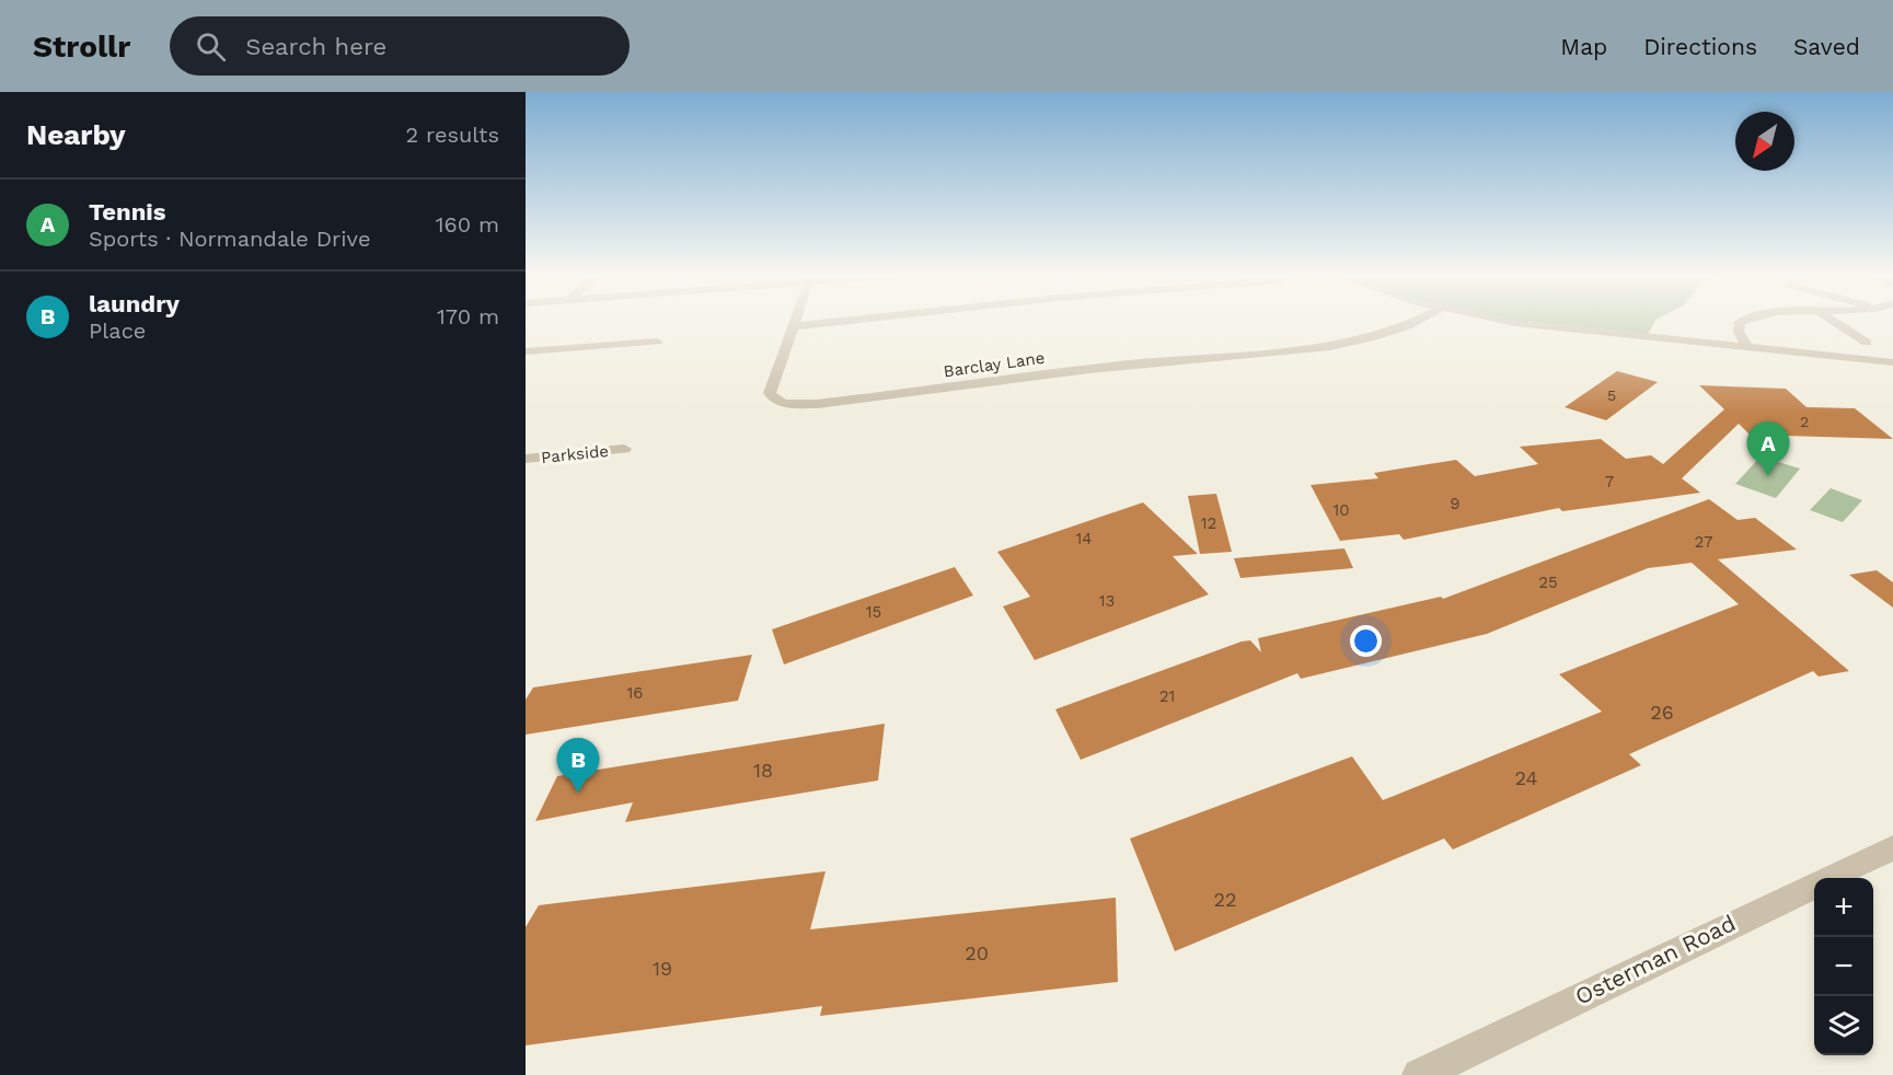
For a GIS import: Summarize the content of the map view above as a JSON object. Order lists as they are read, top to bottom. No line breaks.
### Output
{"streets":{"street":["Barclay Lane","Parkside","Osterman Road"]},"house_numbers":["5","2","7","9","10","12","14","27","25","13","15","16","21","26","18","24","22","20","19"],"north":"bottom left","page":{"header":"Strollr","search":"Search here","nav":["Map","Directions","Saved"],"heading":["Nearby","2 results"],"list":[{"mark":"A","name":"Tennis","note":"Sports · Normandale Drive","value":"160 m"},{"mark":"B","name":"laundry","note":"Place","value":"170 m"}],"pins":["A","B"],"map_buttons":["+","−"]}}
